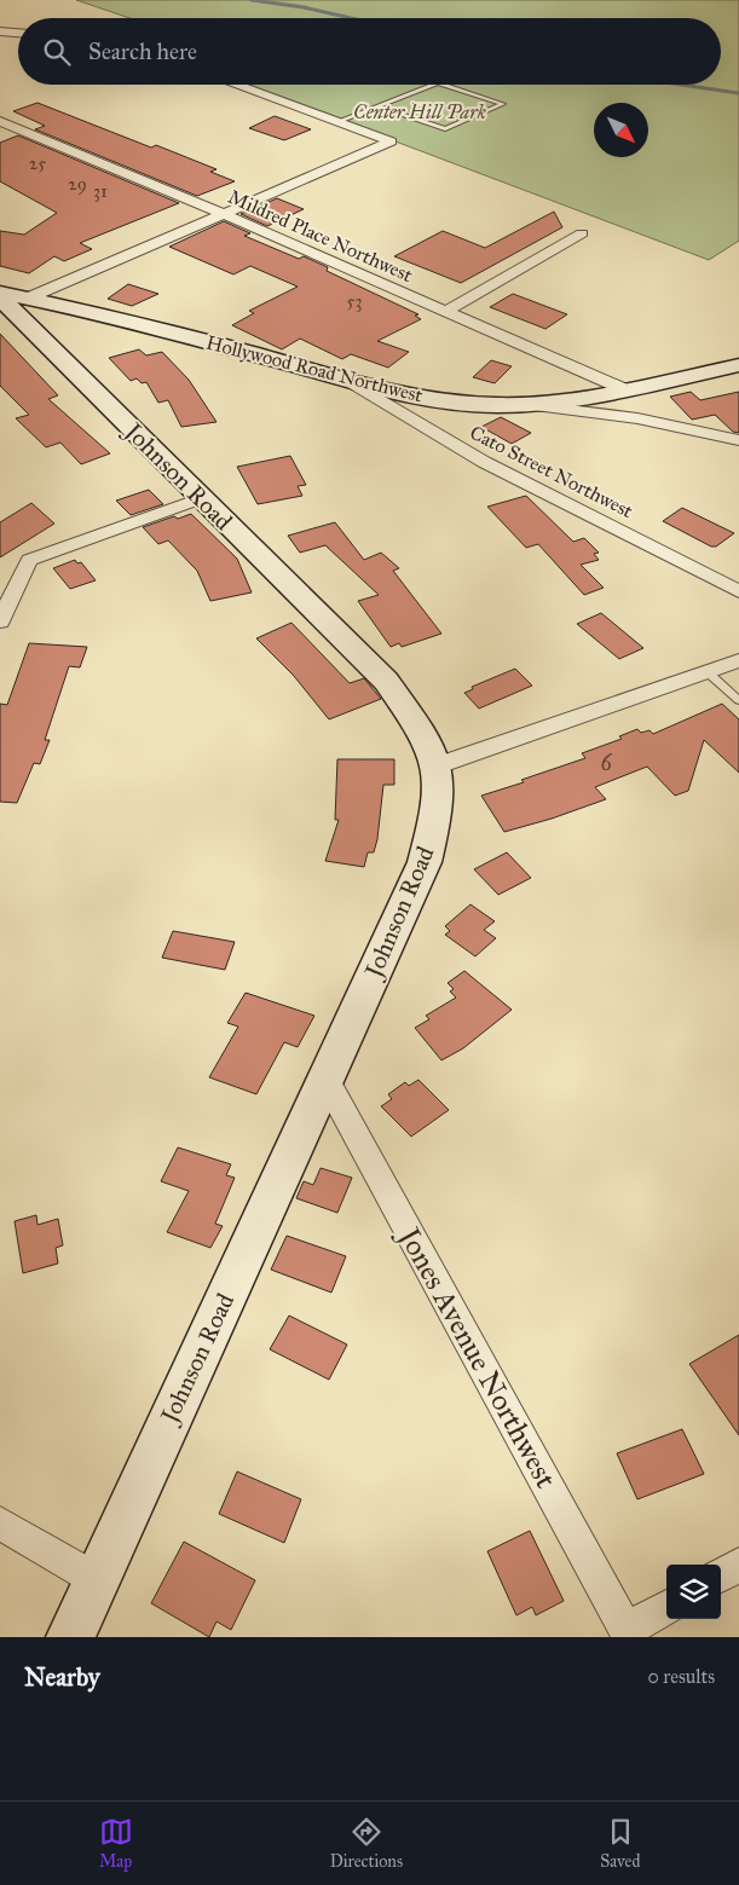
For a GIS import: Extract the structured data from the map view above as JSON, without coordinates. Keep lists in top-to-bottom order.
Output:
{
  "streets": {
    "street": [
      "Mildred Place Northwest",
      "Hollywood Road Northwest",
      "Cato Street Northwest",
      "Johnson Road",
      "Jones Avenue Northwest"
    ]
  },
  "crossings": [
    ["Mildred Place Northwest", "Hollywood Road Northwest"],
    ["Hollywood Road Northwest", "Cato Street Northwest"],
    ["Hollywood Road Northwest", "Johnson Road"],
    ["Johnson Road", "Jones Avenue Northwest"]
  ],
  "parks": ["Center Hill Park"],
  "house_numbers": [
    "25",
    "29",
    "31",
    "53",
    "6"
  ],
  "north": "bottom right",
  "page": {
    "search": "Search here",
    "heading": ["Nearby", "0 results"],
    "nav": ["Map", "Directions", "Saved"]
  }
}
